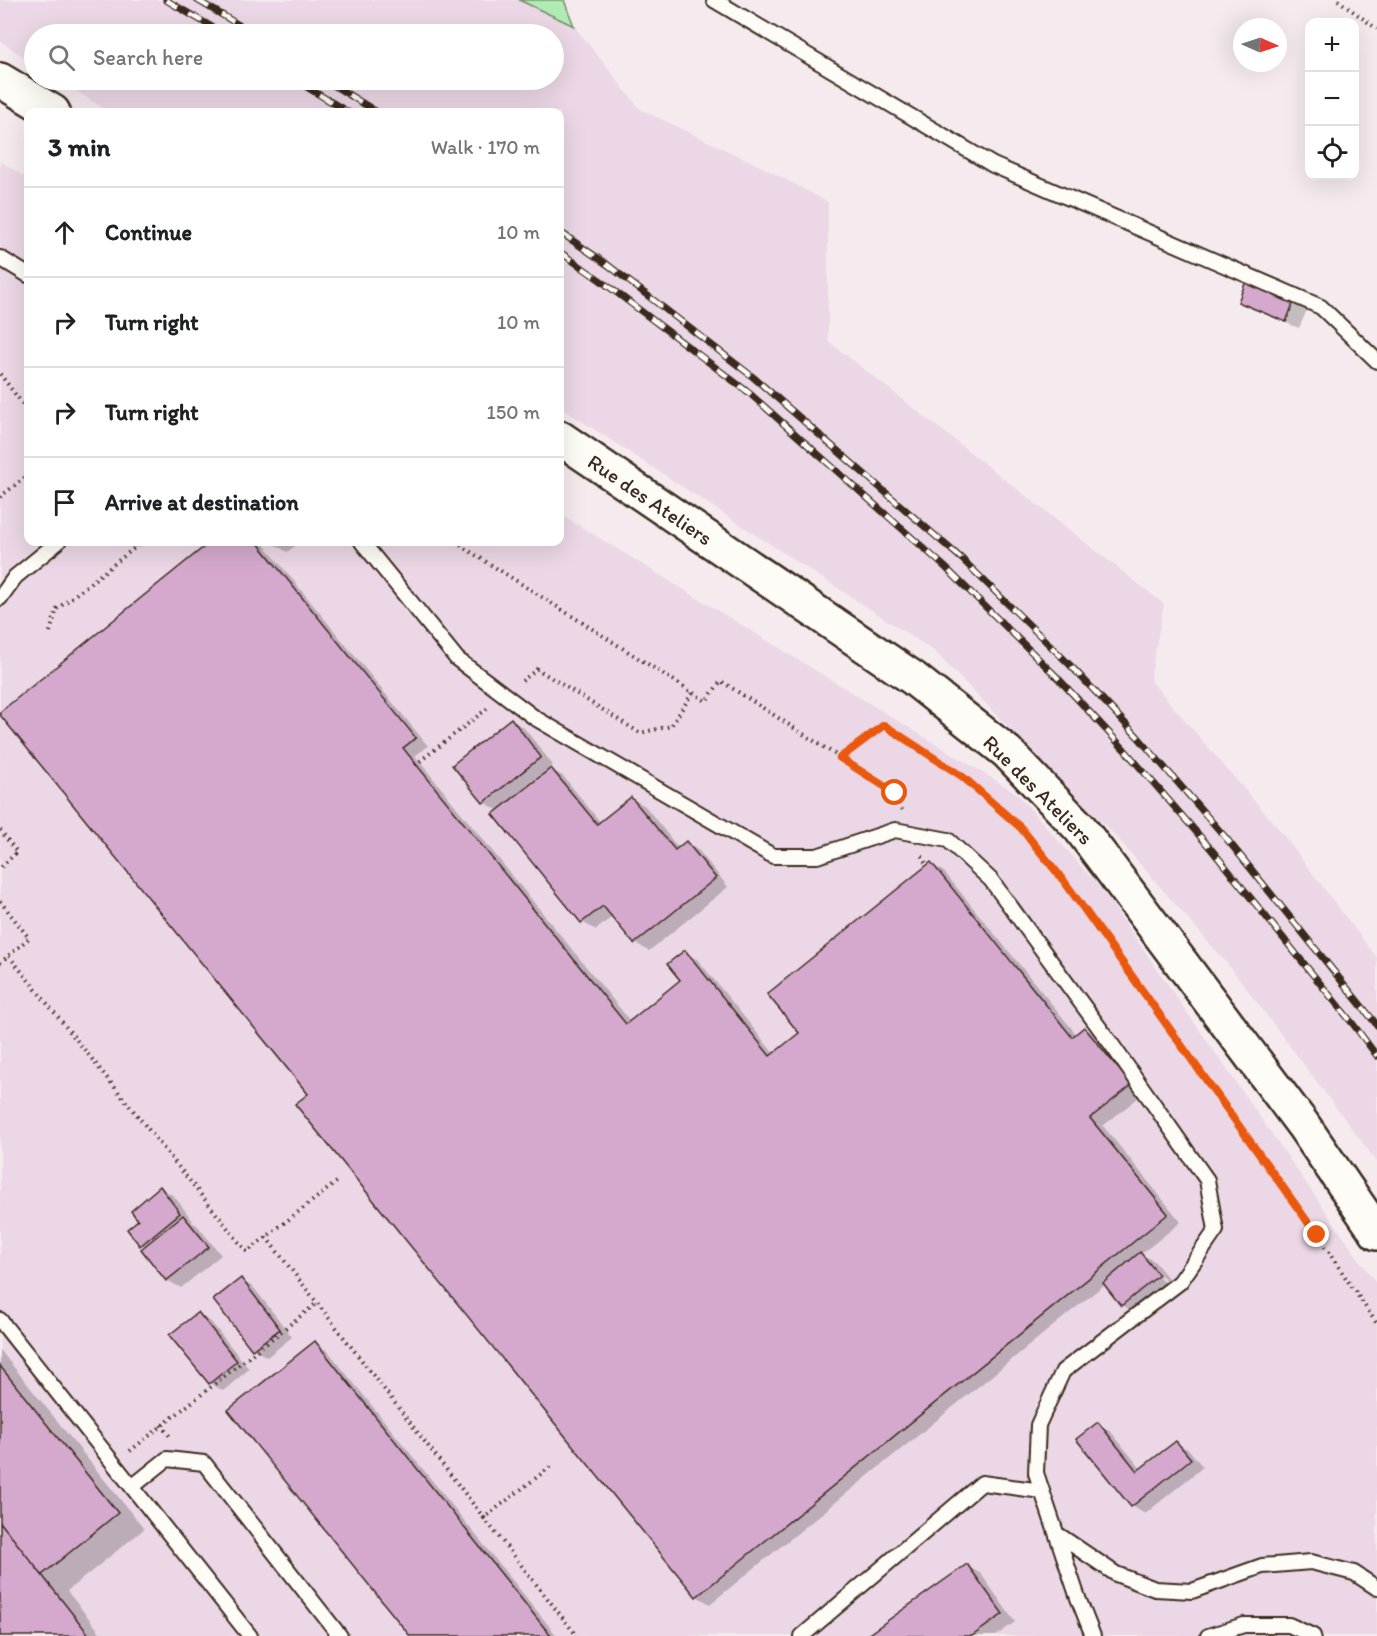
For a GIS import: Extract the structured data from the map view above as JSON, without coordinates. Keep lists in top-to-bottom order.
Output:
{
  "streets": {
    "street": ["Rue des Ateliers"]
  },
  "north": "right",
  "page": {
    "map_buttons": ["+", "−"],
    "search": "Search here",
    "heading": ["3 min", "Walk · 170 m"],
    "list": [
      ["Continue", "10 m"],
      ["Turn right", "10 m"],
      ["Turn right", "150 m"],
      "Arrive at destination"
    ]
  }
}
